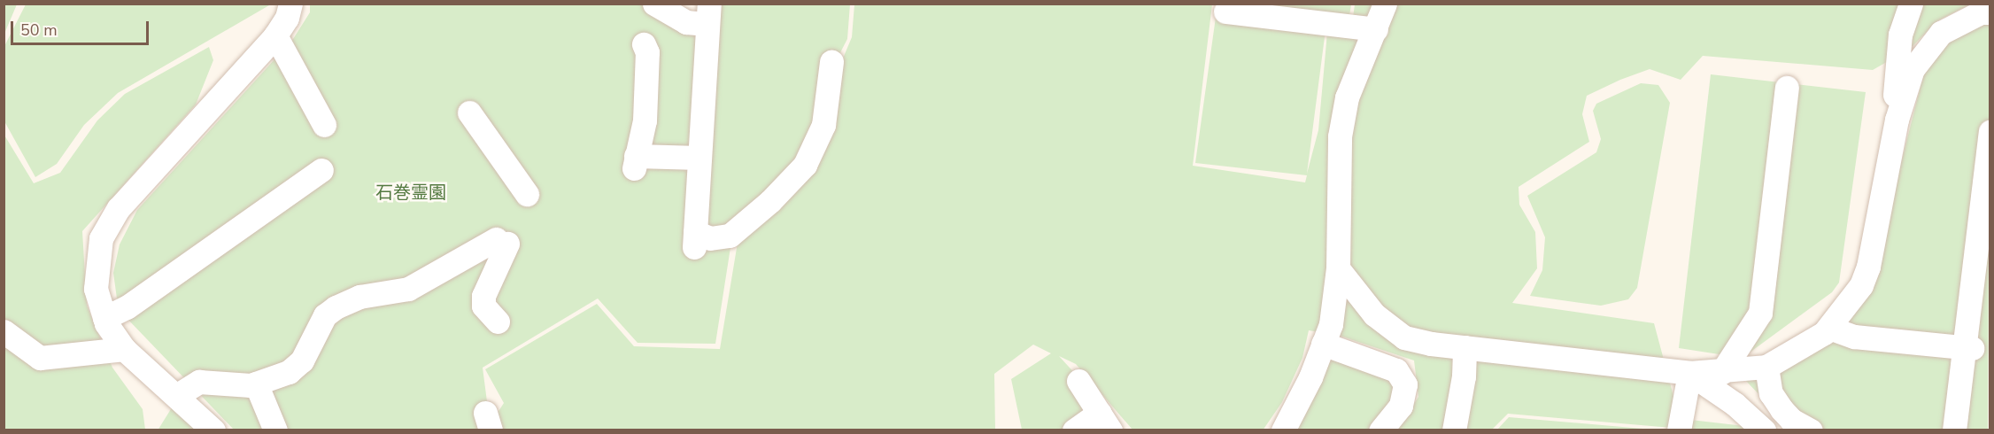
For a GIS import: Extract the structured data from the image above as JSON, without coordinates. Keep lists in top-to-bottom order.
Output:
{
  "parks": ["石巻霊園"],
  "scale_bar": "50 m"
}
